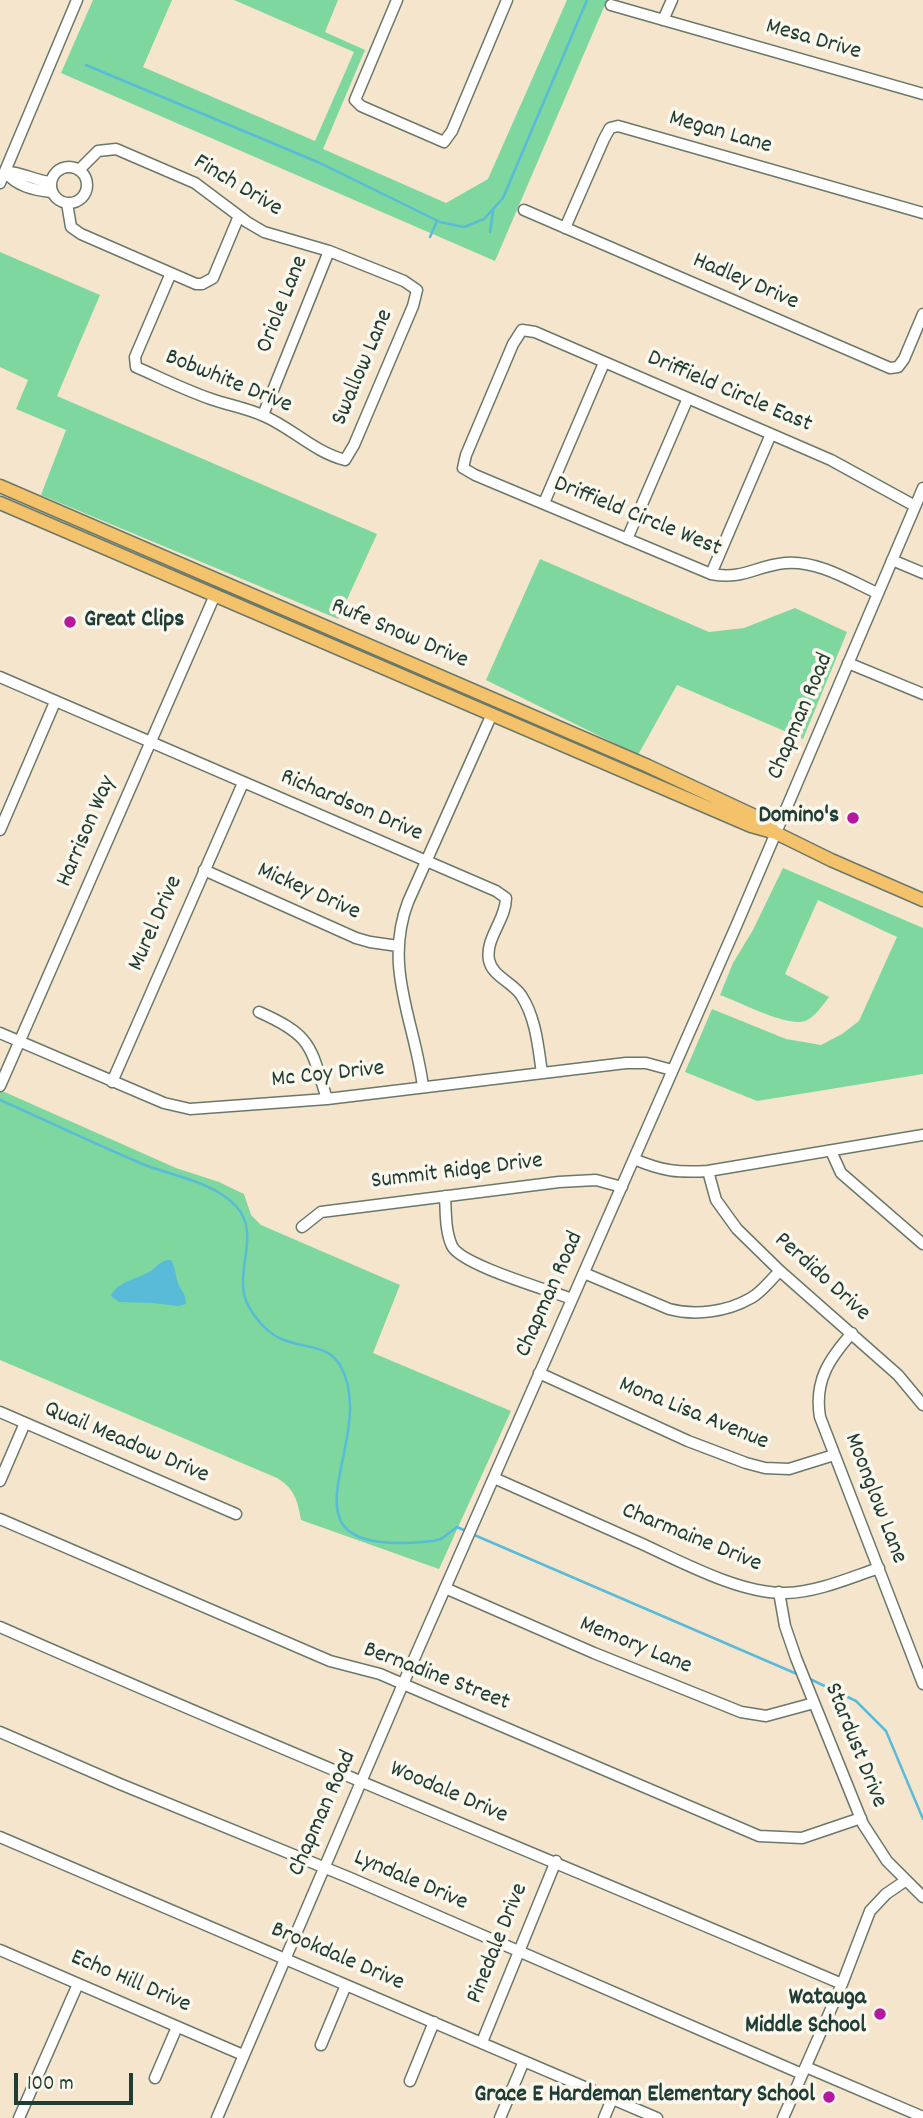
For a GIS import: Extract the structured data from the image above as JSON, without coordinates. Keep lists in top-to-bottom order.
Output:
{
  "streets": {
    "main road": ["Rufe Snow Drive"],
    "street": [
      "Mesa Drive",
      "Megan Lane",
      "Finch Drive",
      "Hadley Drive",
      "Oriole Lane",
      "Swallow Lane",
      "Bobwhite Drive",
      "Driffield Circle East",
      "Driffield Circle West",
      "Chapman Road",
      "Richardson Drive",
      "Harrison Way",
      "Mickey Drive",
      "Murel Drive",
      "Mc Coy Drive",
      "Summit Ridge Drive",
      "Perdido Drive",
      "Mona Lisa Avenue",
      "Quail Meadow Drive",
      "Moonglow Lane",
      "Charmaine Drive",
      "Memory Lane",
      "Bernadine Street",
      "Stardust Drive",
      "Woodale Drive",
      "Lyndale Drive",
      "Pinedale Drive",
      "Brookdale Drive",
      "Echo Hill Drive"
    ]
  },
  "crossings": [
    ["Megan Lane", "Hadley Drive"],
    ["Finch Drive", "Oriole Lane"],
    ["Finch Drive", "Swallow Lane"],
    ["Oriole Lane", "Bobwhite Drive"],
    ["Swallow Lane", "Bobwhite Drive"],
    ["Driffield Circle East", "Driffield Circle West"],
    ["Driffield Circle East", "Chapman Road"],
    ["Driffield Circle West", "Chapman Road"],
    ["Rufe Snow Drive", "Chapman Road"],
    ["Rufe Snow Drive", "Harrison Way"],
    ["Chapman Road", "Mc Coy Drive"],
    ["Chapman Road", "Summit Ridge Drive"],
    ["Chapman Road", "Mona Lisa Avenue"],
    ["Chapman Road", "Charmaine Drive"],
    ["Chapman Road", "Memory Lane"],
    ["Chapman Road", "Bernadine Street"],
    ["Chapman Road", "Woodale Drive"],
    ["Chapman Road", "Lyndale Drive"],
    ["Chapman Road", "Brookdale Drive"],
    ["Chapman Road", "Echo Hill Drive"],
    ["Richardson Drive", "Harrison Way"],
    ["Richardson Drive", "Murel Drive"],
    ["Richardson Drive", "Mc Coy Drive"],
    ["Harrison Way", "Mc Coy Drive"],
    ["Mickey Drive", "Murel Drive"],
    ["Murel Drive", "Mc Coy Drive"],
    ["Perdido Drive", "Moonglow Lane"],
    ["Mona Lisa Avenue", "Moonglow Lane"],
    ["Moonglow Lane", "Charmaine Drive"],
    ["Charmaine Drive", "Stardust Drive"],
    ["Memory Lane", "Stardust Drive"],
    ["Bernadine Street", "Stardust Drive"],
    ["Woodale Drive", "Pinedale Drive"],
    ["Lyndale Drive", "Pinedale Drive"],
    ["Pinedale Drive", "Brookdale Drive"]
  ],
  "places": [
    "Great Clips",
    "Domino's",
    "Watauga Middle School",
    "Grace E Hardeman Elementary School"
  ],
  "scale_bar": "100 m"
}
